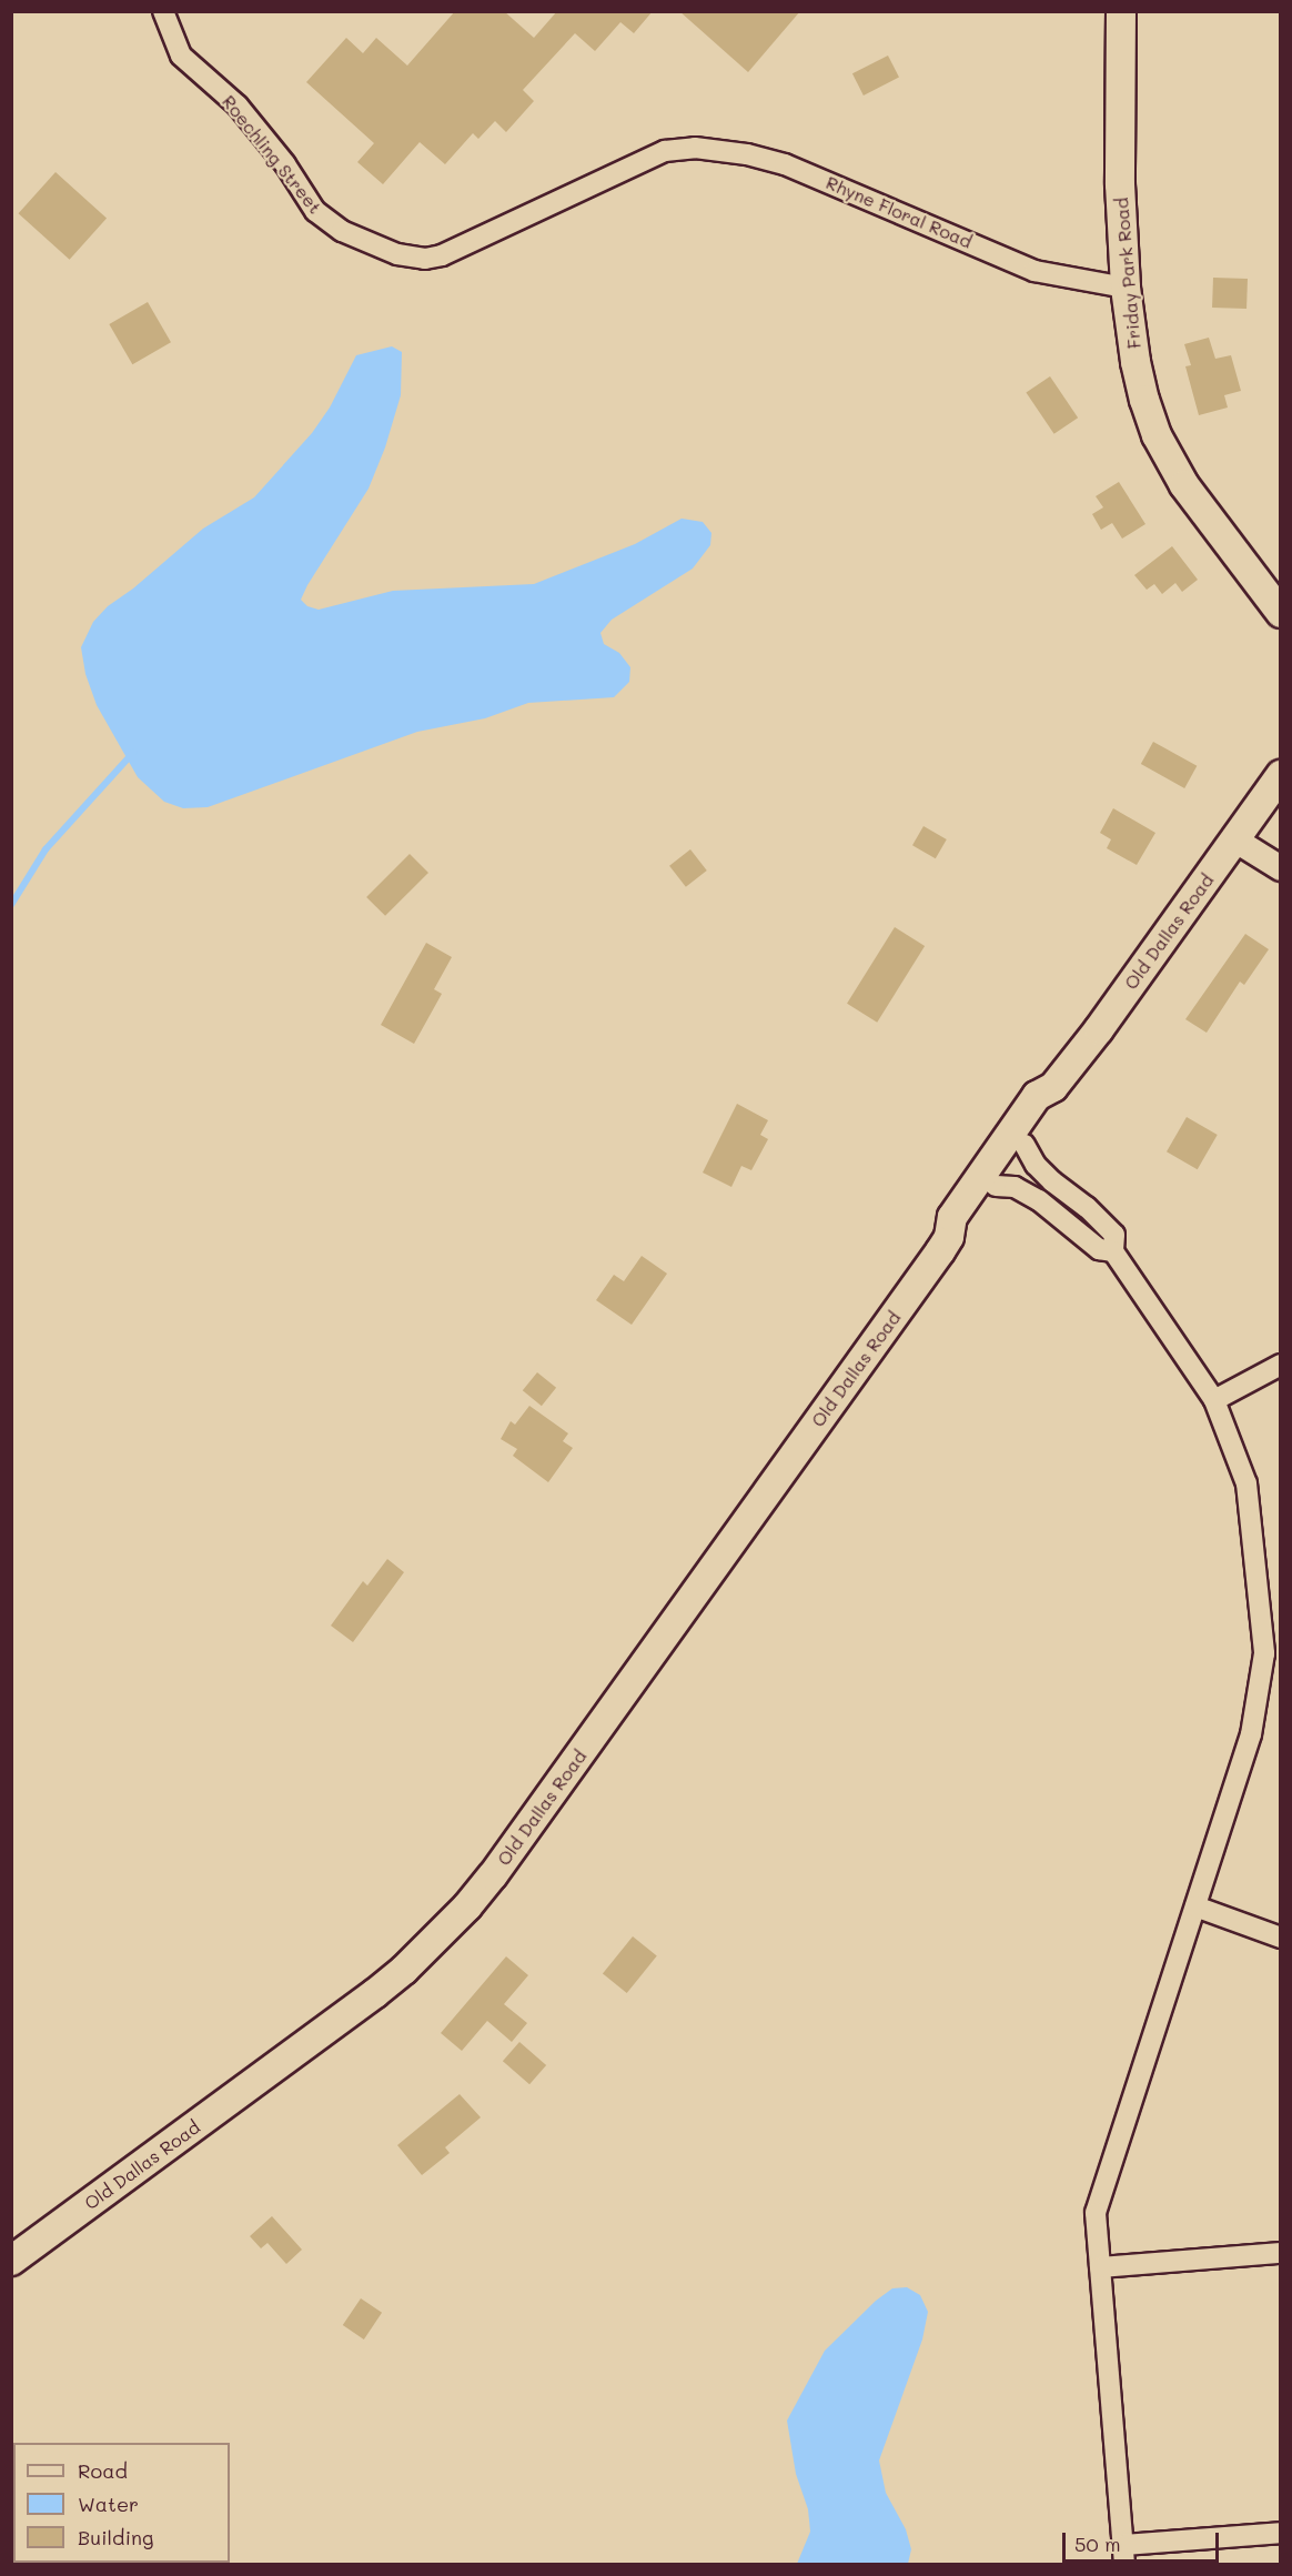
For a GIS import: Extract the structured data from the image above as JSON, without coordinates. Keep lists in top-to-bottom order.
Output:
{
  "streets": {
    "main road": ["Friday Park Road", "Old Dallas Road"],
    "street": ["Roechling Street", "Rhyne Floral Road"]
  },
  "crossings": [
    ["Roechling Street", "Rhyne Floral Road"],
    ["Rhyne Floral Road", "Friday Park Road"]
  ],
  "legend": ["Road", "Water", "Building"],
  "scale_bar": "50 m"
}
